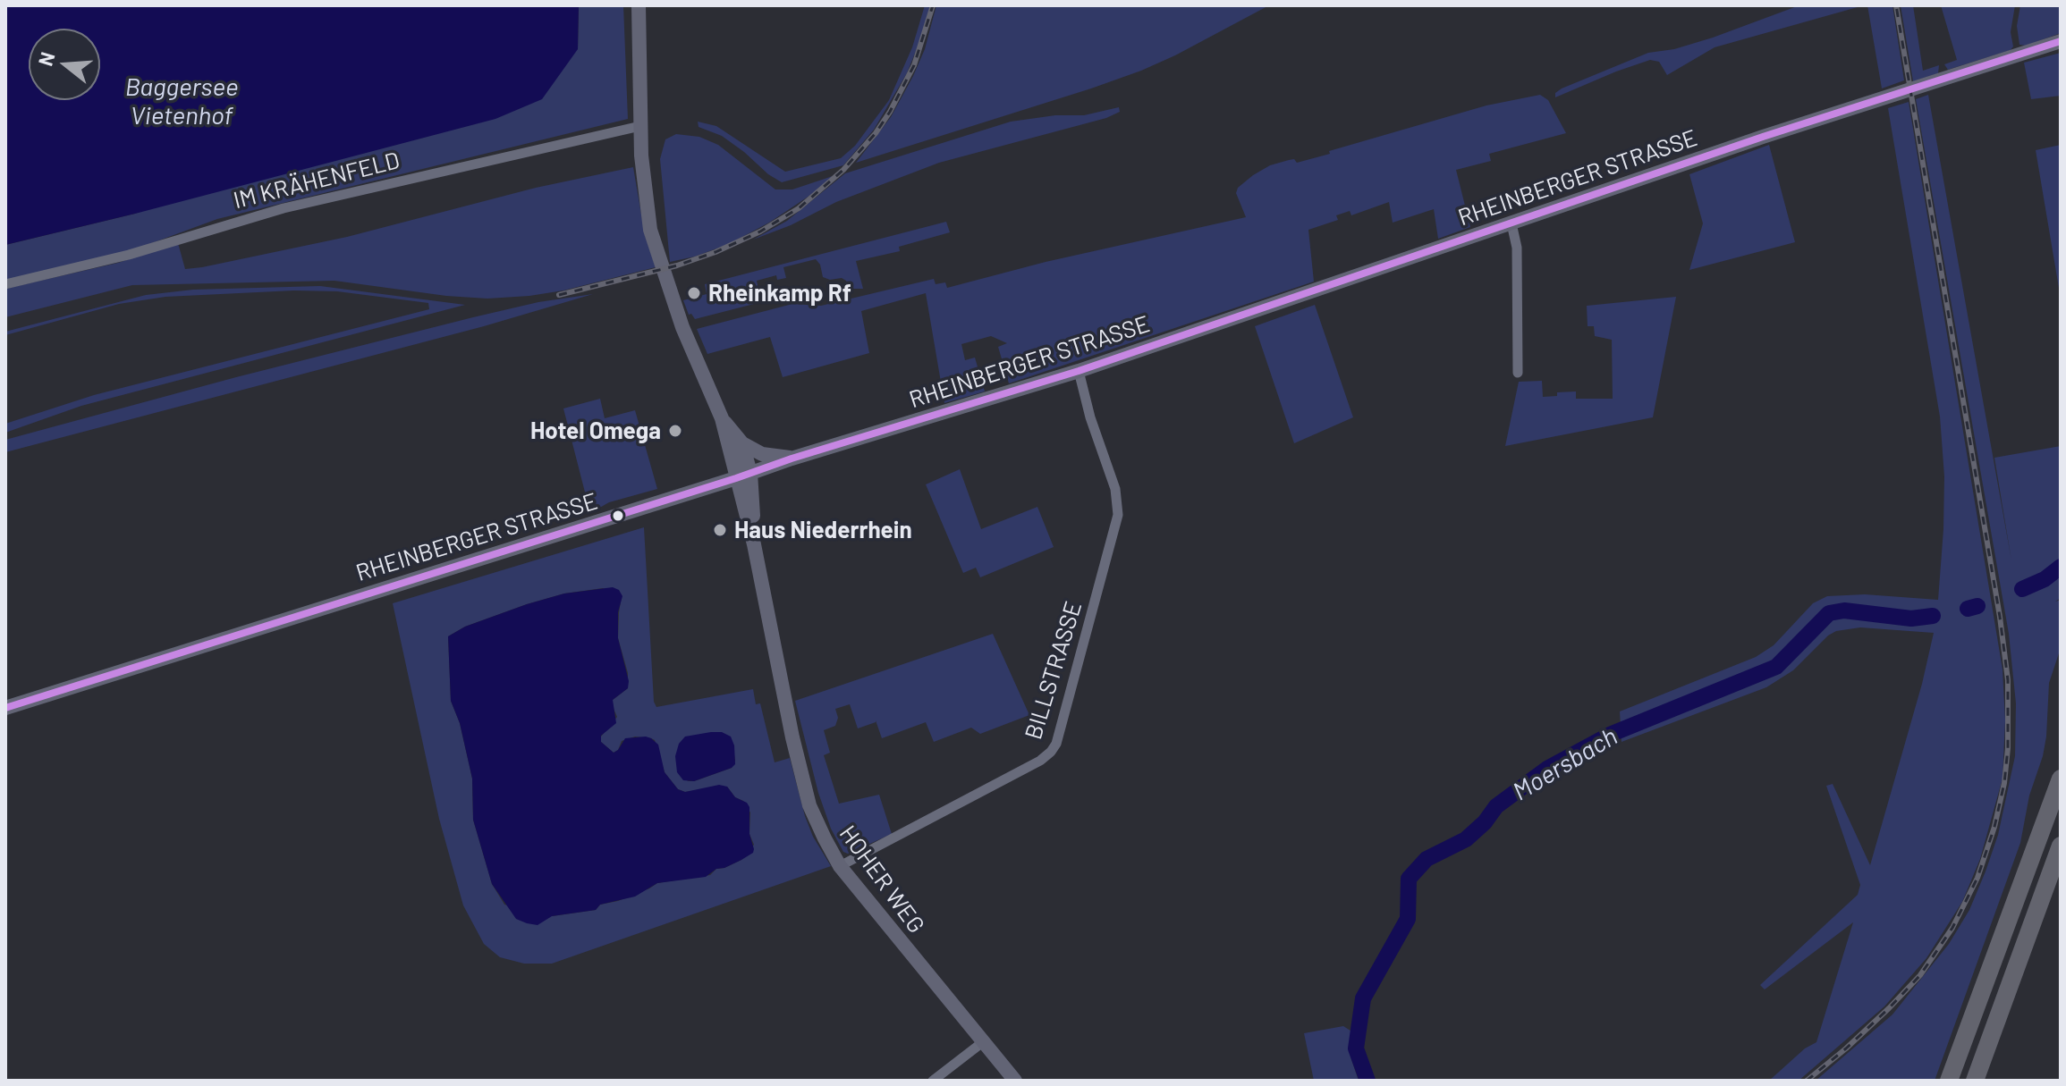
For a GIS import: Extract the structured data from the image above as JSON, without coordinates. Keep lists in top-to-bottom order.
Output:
{
  "streets": {
    "main road": ["RHEINBERGER STRASSE", "HOHER WEG"],
    "street": ["IM KRÄHENFELD", "BILLSTRASSE"]
  },
  "crossings": [
    ["RHEINBERGER STRASSE", "BILLSTRASSE"],
    ["RHEINBERGER STRASSE", "HOHER WEG"],
    ["BILLSTRASSE", "HOHER WEG"]
  ],
  "water": ["Baggersee Vietenhof", "Moersbach"],
  "places": ["Rheinkamp Rf", "Hotel Omega", "Haus Niederrhein"],
  "north": "left"
}
